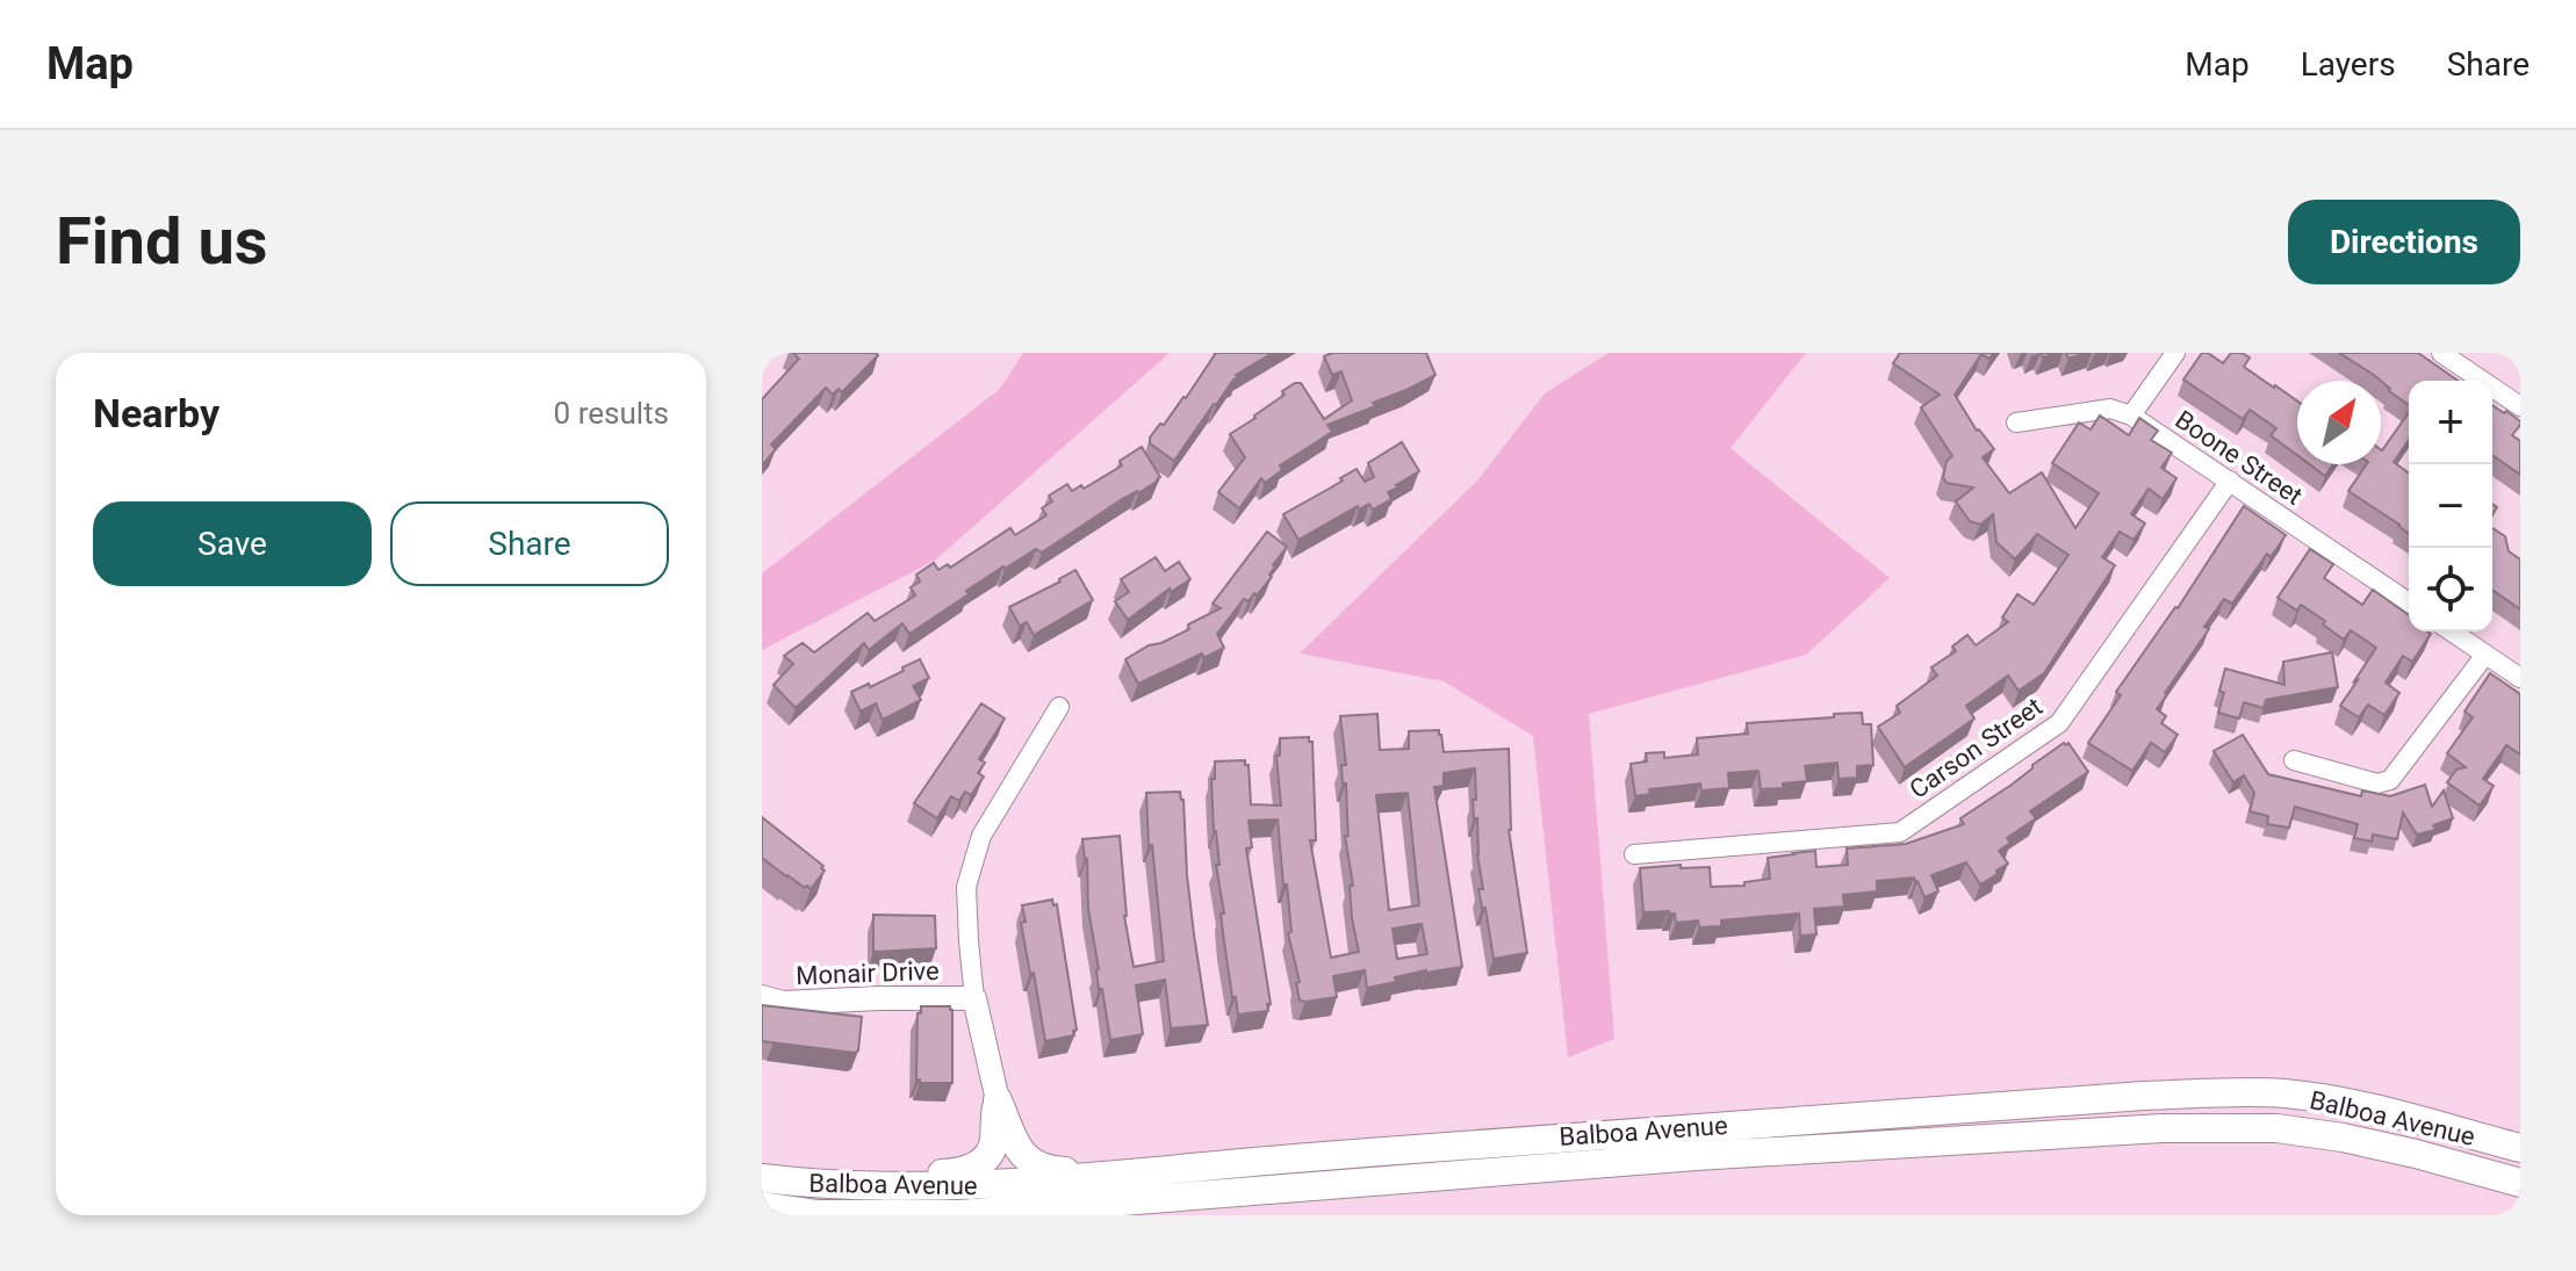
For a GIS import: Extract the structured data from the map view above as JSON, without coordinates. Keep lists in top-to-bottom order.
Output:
{
  "streets": {
    "main road": ["Balboa Avenue"],
    "street": ["Boone Street", "Carson Street", "Monair Drive"]
  },
  "crossings": [
    ["Boone Street", "Carson Street"]
  ],
  "north": "top right",
  "page": {
    "header": "Map",
    "nav": ["Map", "Layers", "Share"],
    "buttons": [
      "Directions",
      ["Save", "Share"]
    ],
    "title": "Find us",
    "heading": ["Nearby", "0 results"],
    "map_buttons": ["+", "−"]
  }
}
